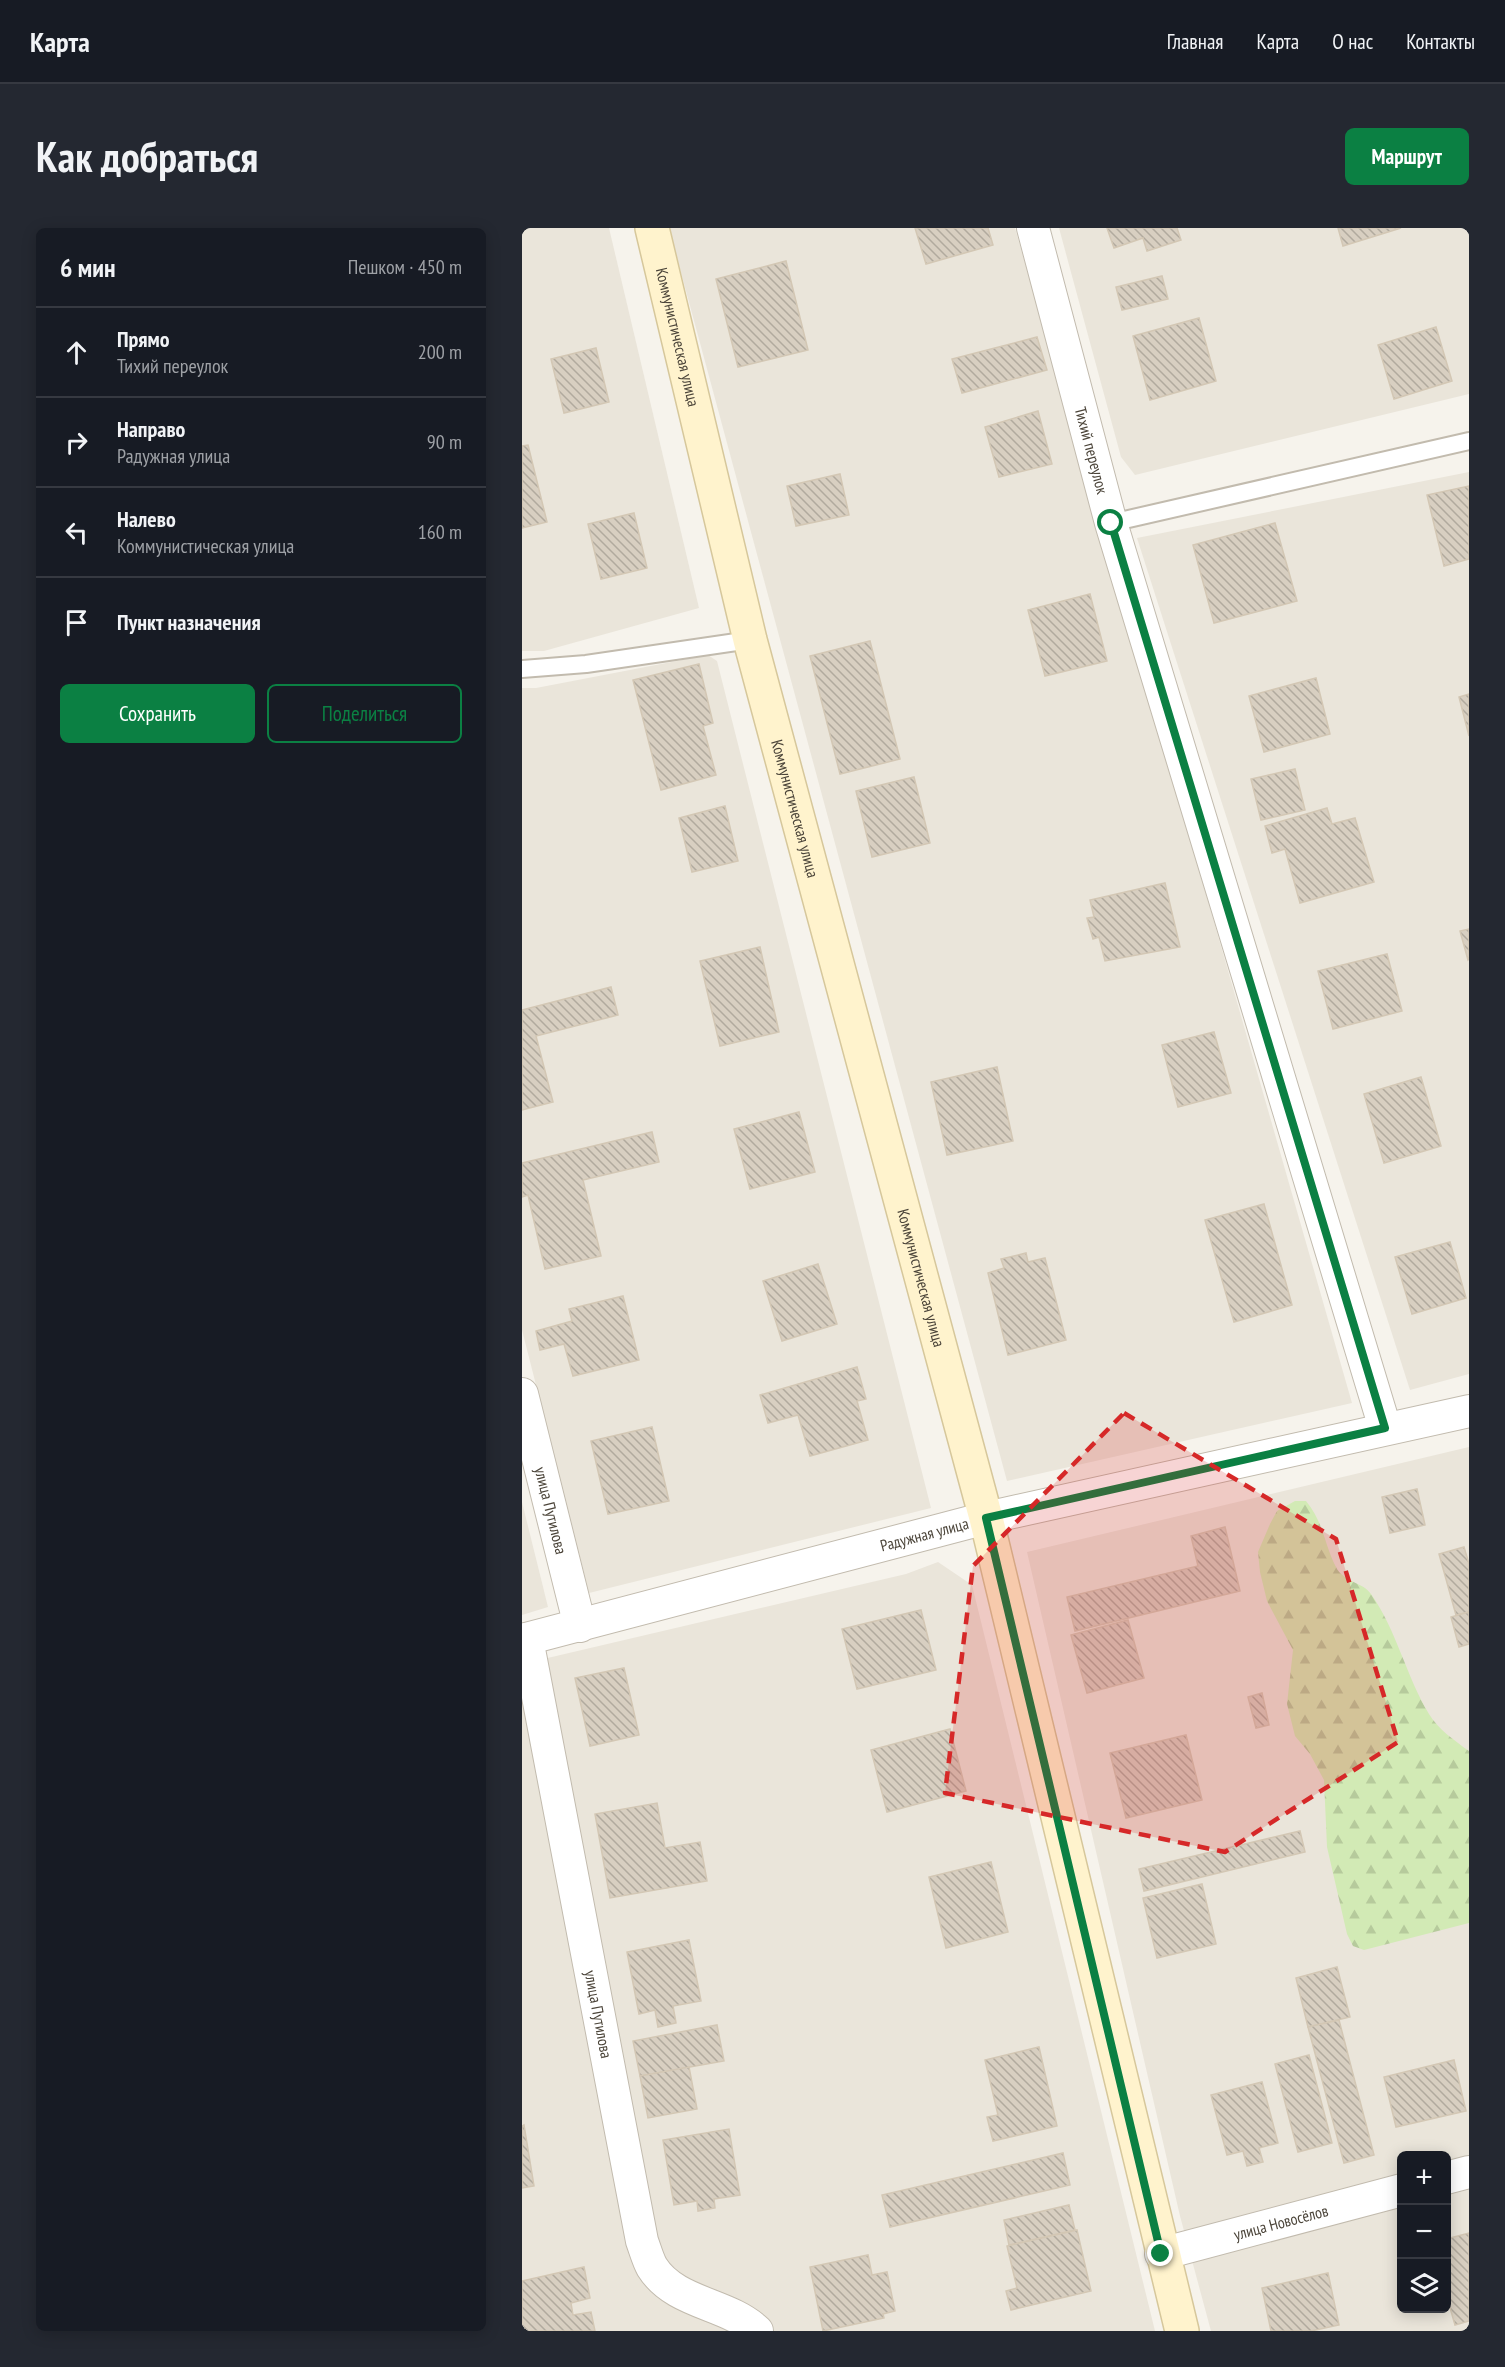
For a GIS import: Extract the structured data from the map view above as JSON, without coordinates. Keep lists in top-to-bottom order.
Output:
{
  "streets": {
    "street": [
      "Коммунистическая улица",
      "Тихий переулок",
      "улица Путилова",
      "Радужная улица",
      "улица Новосёлов"
    ]
  },
  "crossings": [
    ["Коммунистическая улица", "Радужная улица"],
    ["Коммунистическая улица", "улица Новосёлов"],
    ["Тихий переулок", "Радужная улица"],
    ["улица Путилова", "Радужная улица"]
  ],
  "page": {
    "header": "Карта",
    "nav": [
      "Главная",
      "Карта",
      "О нас",
      "Контакты"
    ],
    "buttons": [
      "Маршрут",
      ["Сохранить", "Поделиться"]
    ],
    "title": "Как добраться",
    "heading": ["6 мин", "Пешком · 450 m"],
    "list": [
      ["Прямо", "Тихий переулок", "200 m"],
      ["Направо", "Радужная улица", "90 m"],
      ["Налево", "Коммунистическая улица", "160 m"],
      "Пункт назначения"
    ],
    "map_buttons": ["+", "−"]
  }
}
